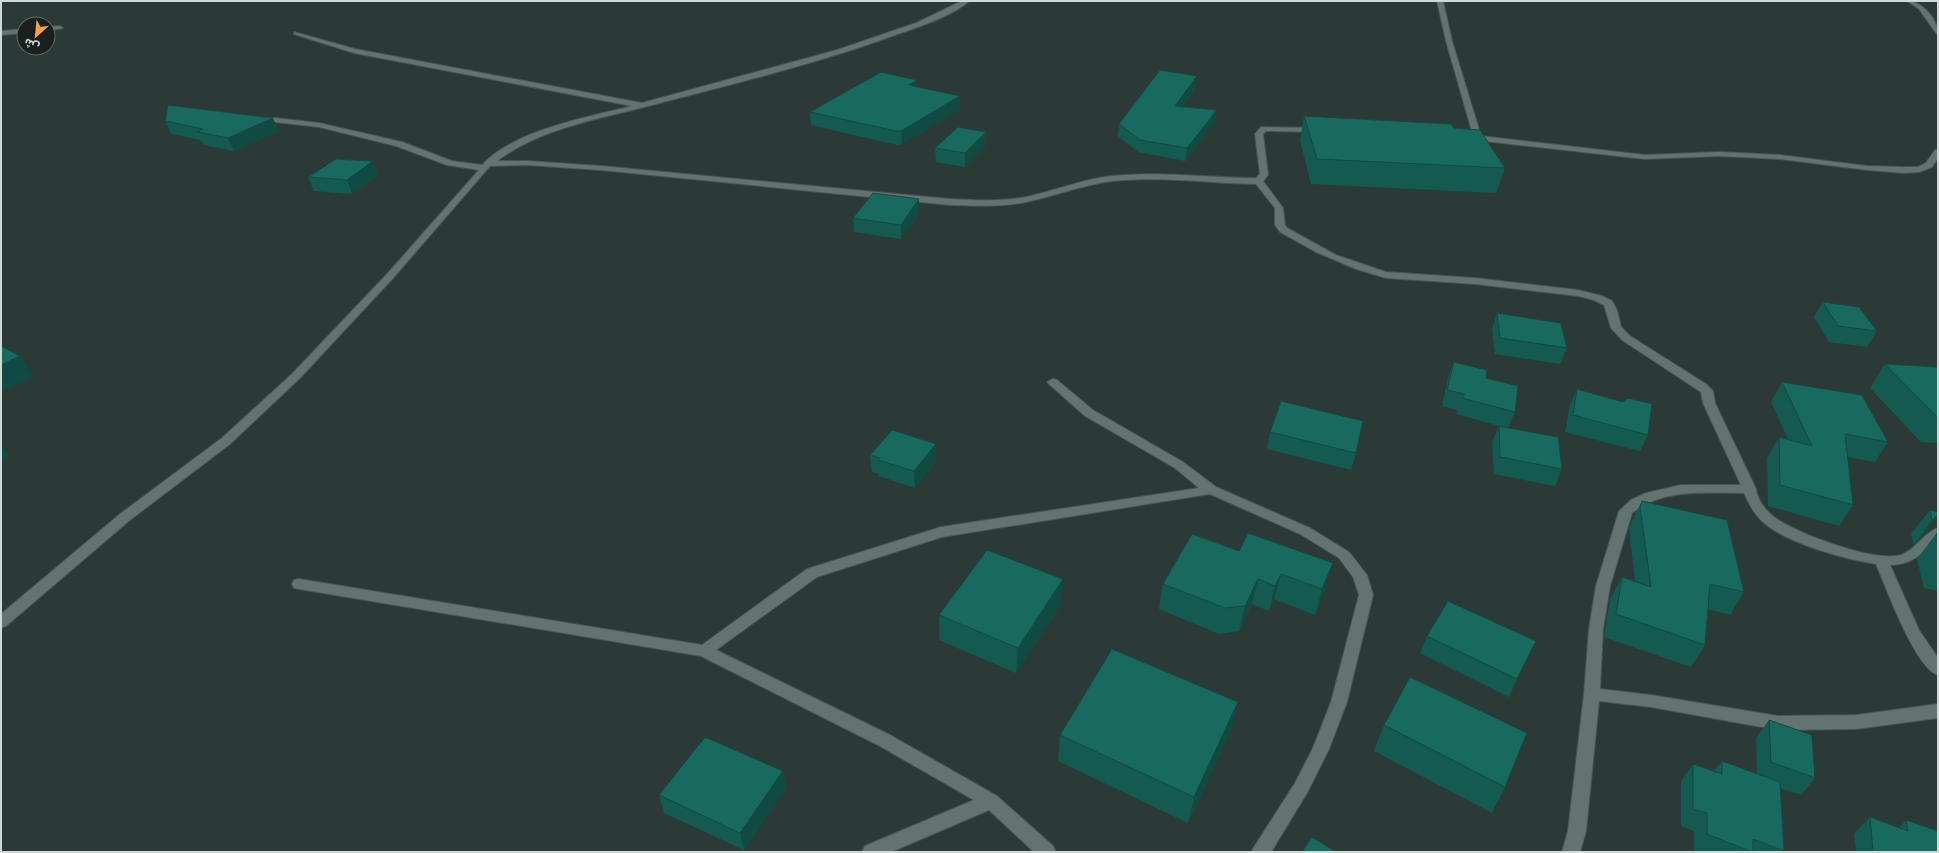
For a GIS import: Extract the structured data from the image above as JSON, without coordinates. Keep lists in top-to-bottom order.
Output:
{
  "north": "bottom left"
}
